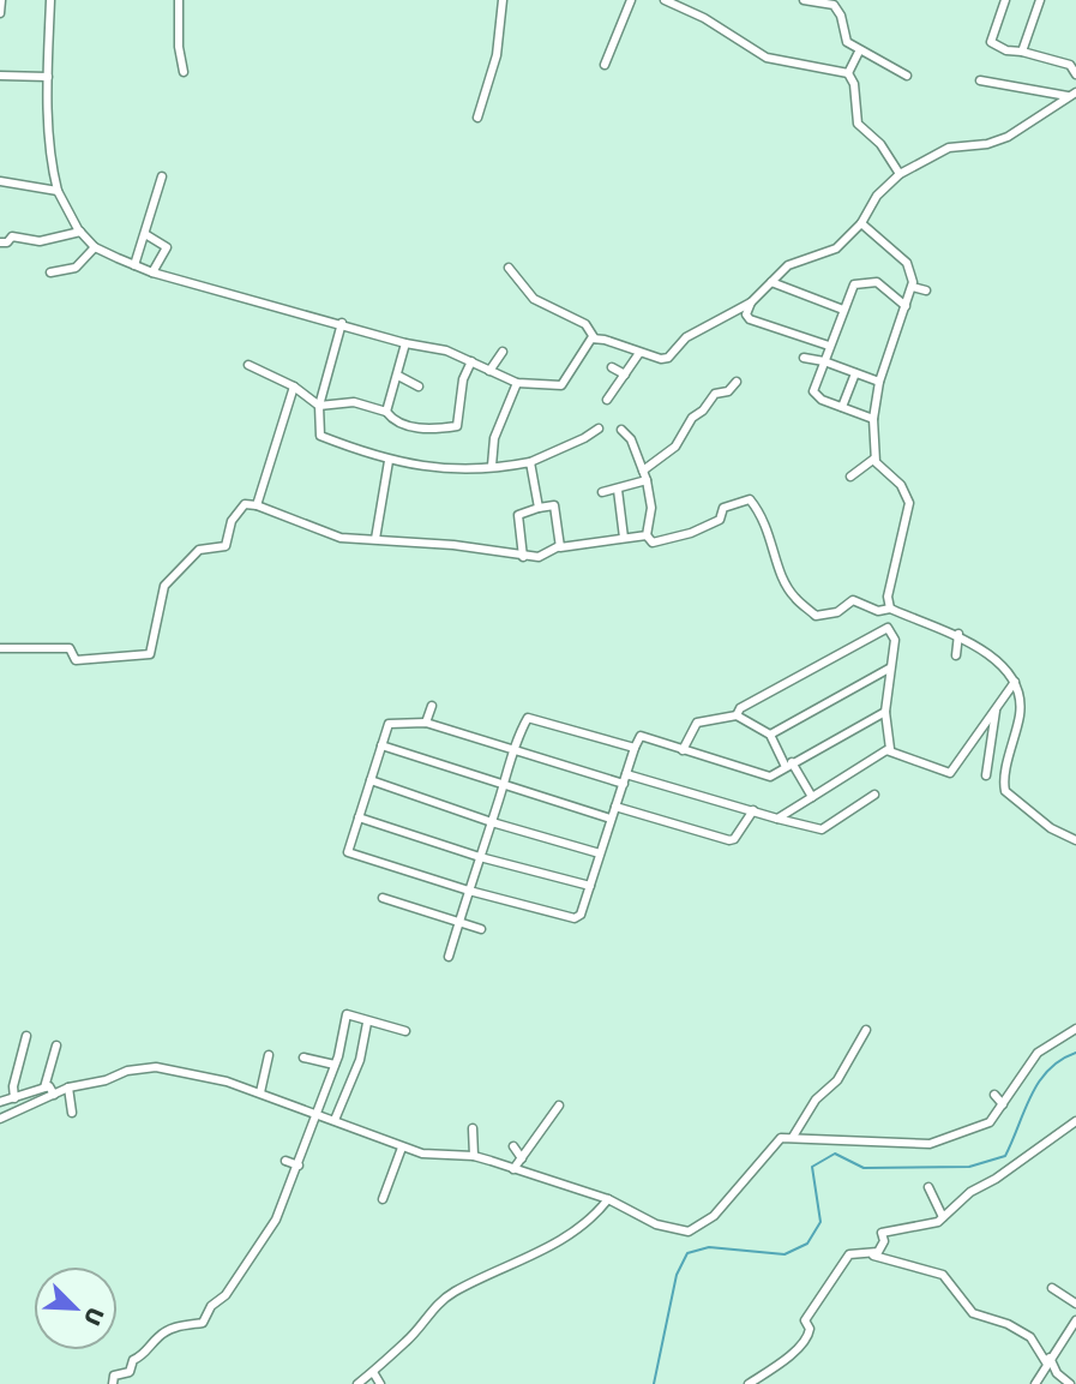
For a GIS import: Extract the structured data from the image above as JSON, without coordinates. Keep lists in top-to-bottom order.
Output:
{
  "north": "bottom right"
}
